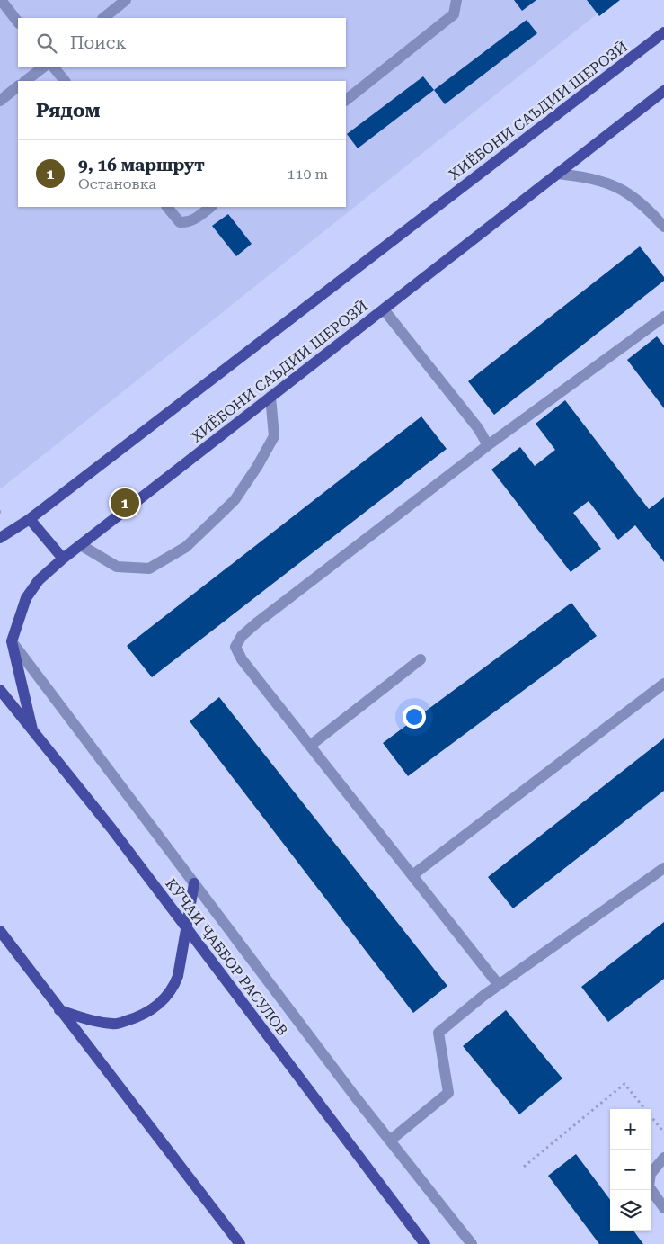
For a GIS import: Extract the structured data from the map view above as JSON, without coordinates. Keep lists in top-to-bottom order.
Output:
{
  "streets": {
    "main road": ["ХИЁБОНИ САЪДИИ ШЕРОЗӢ", "КӮЧАИ ҶАББОР РАСУЛОВ"]
  },
  "page": {
    "search": "Поиск",
    "heading": "Рядом",
    "list": [
      {
        "mark": "1",
        "name": "9, 16 маршрут",
        "note": "Остановка",
        "value": "110 m"
      }
    ],
    "pins": "1",
    "map_buttons": ["+", "−"]
  }
}
